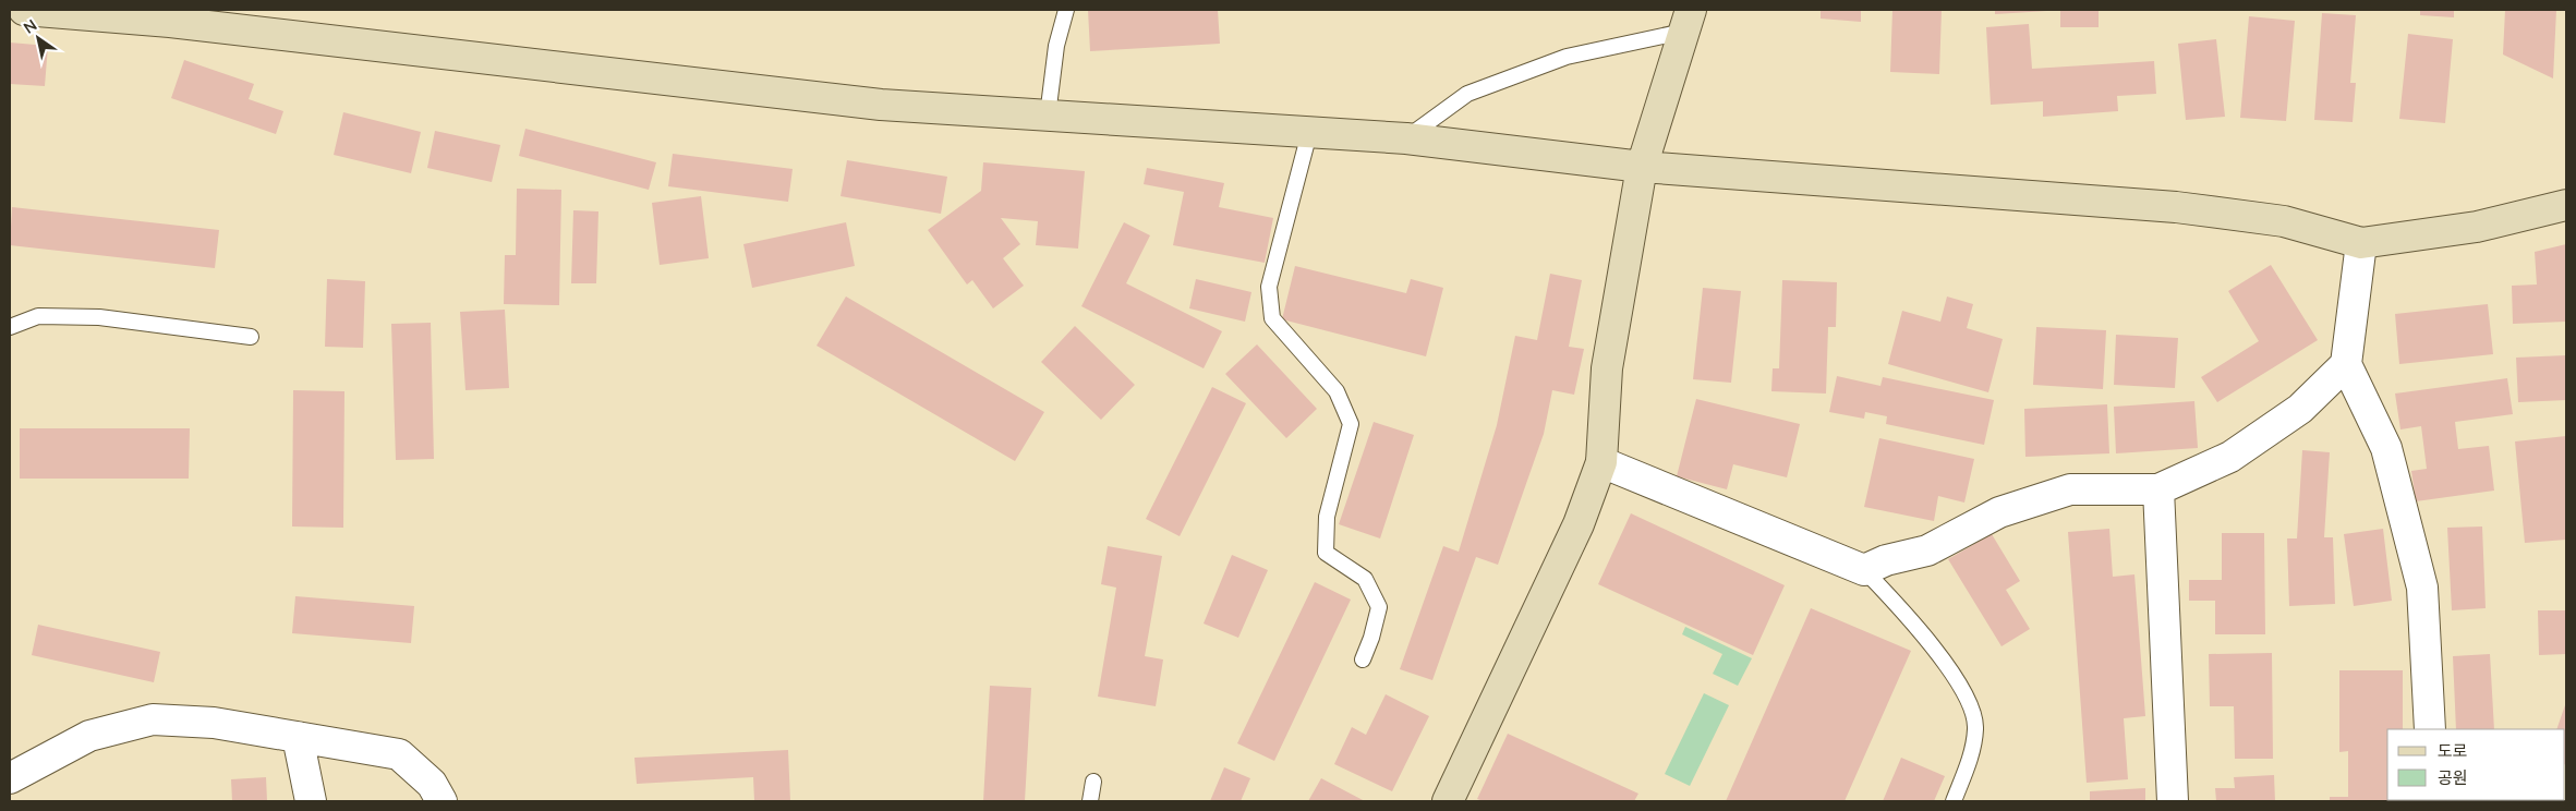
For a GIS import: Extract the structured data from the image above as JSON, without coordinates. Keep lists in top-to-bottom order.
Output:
{
  "legend": ["도로", "공원"],
  "north": "top left"
}
